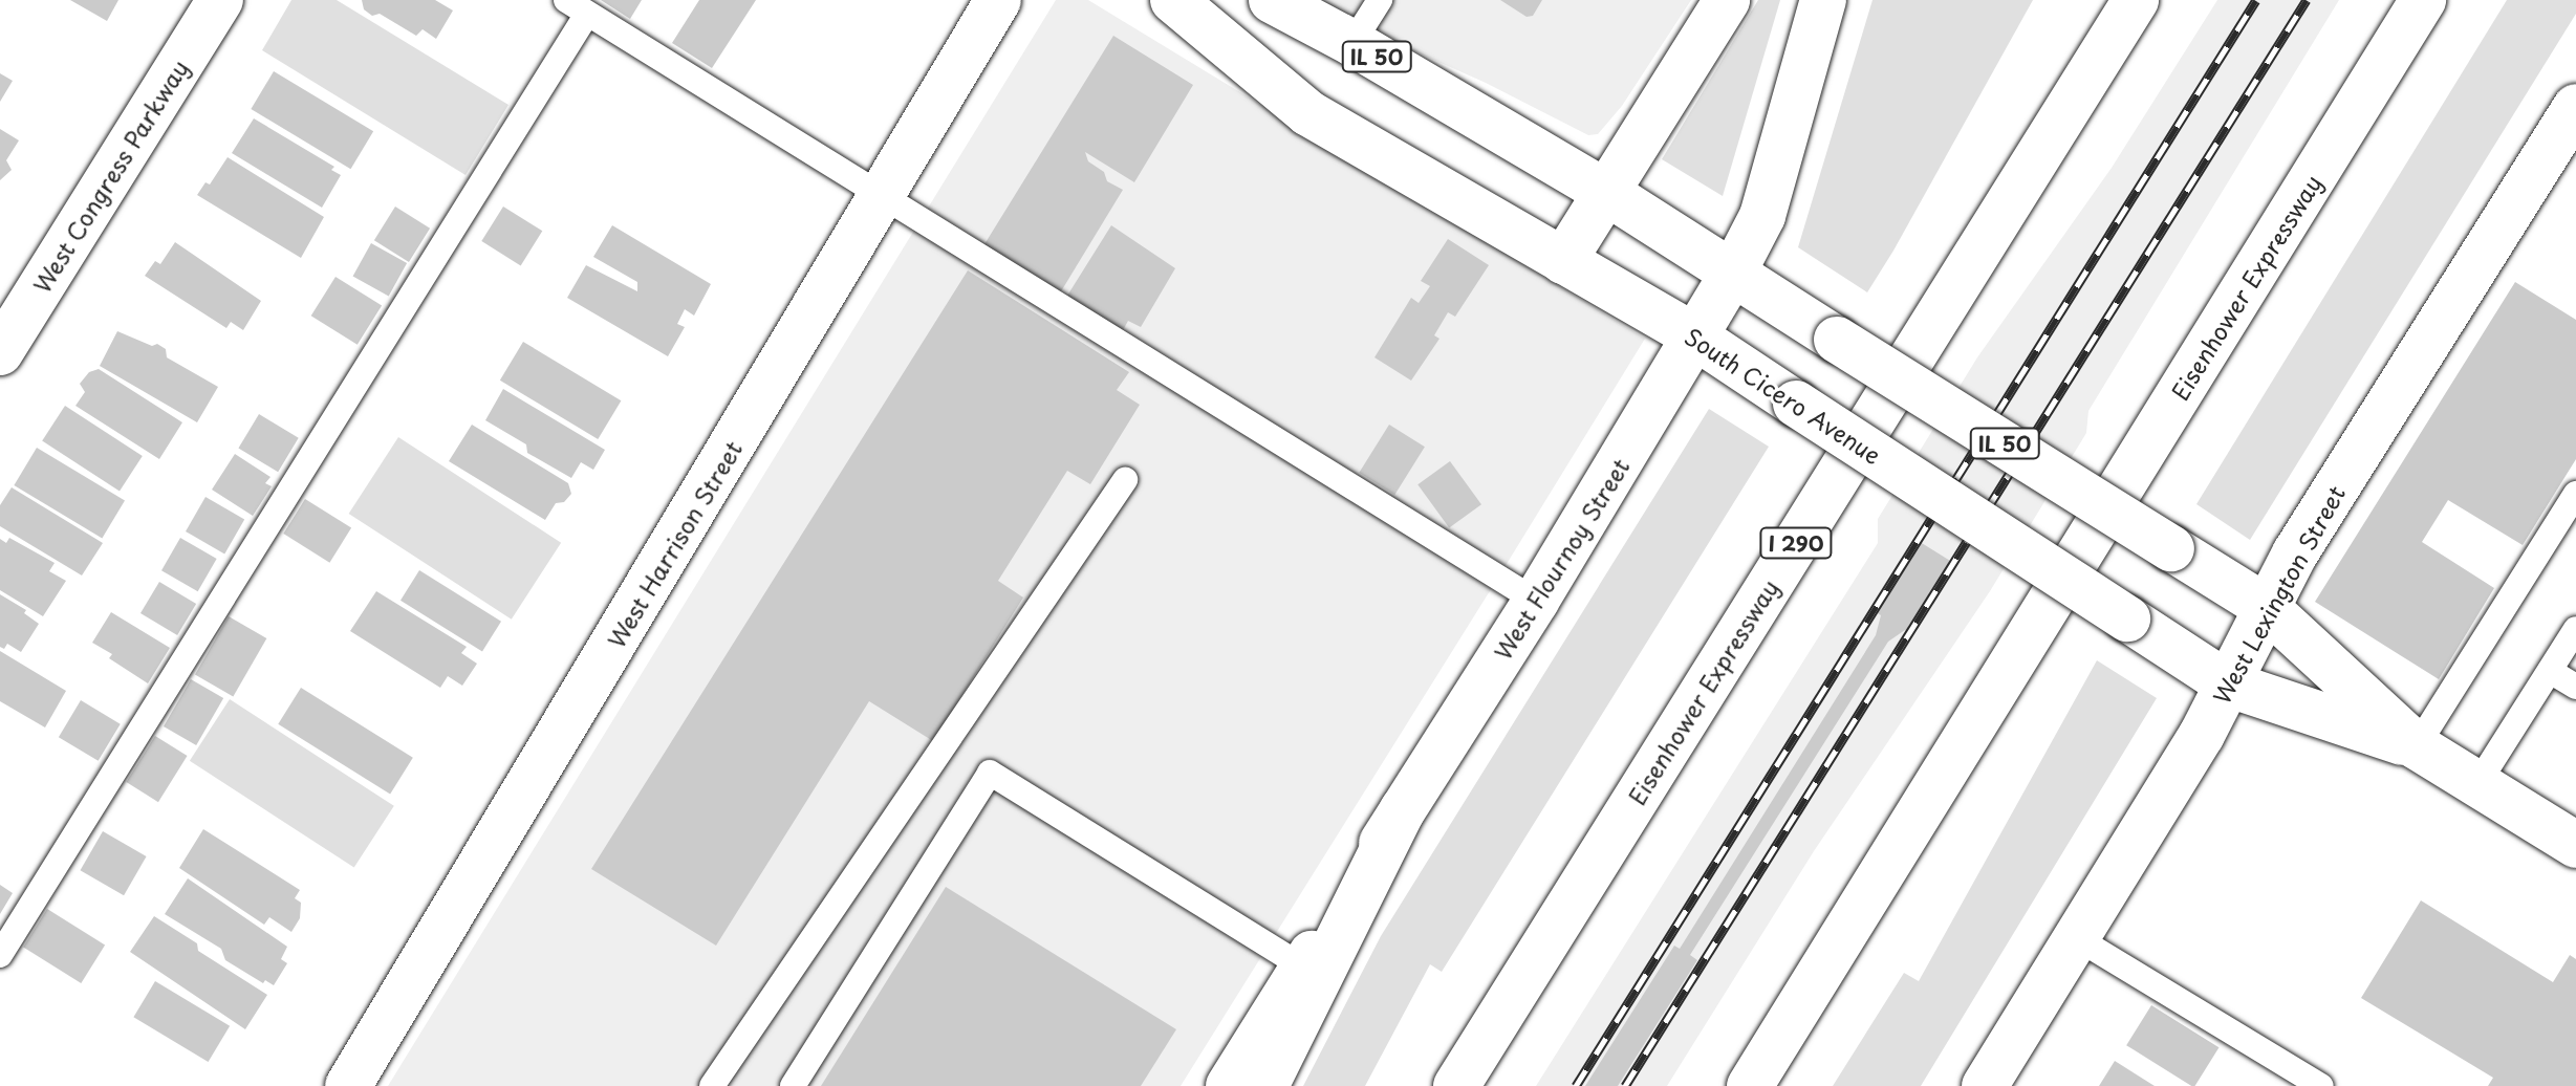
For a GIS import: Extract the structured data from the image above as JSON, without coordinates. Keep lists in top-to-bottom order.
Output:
{
  "streets": {
    "main road": [
      "IL 50",
      "West Congress Parkway",
      "Eisenhower Expressway",
      "South Cicero Avenue",
      "I 290",
      "West Harrison Street",
      "West Flournoy Street",
      "West Lexington Street"
    ]
  },
  "crossings": [
    ["South Cicero Avenue", "West Flournoy Street"],
    ["South Cicero Avenue", "West Lexington Street"]
  ]
}
